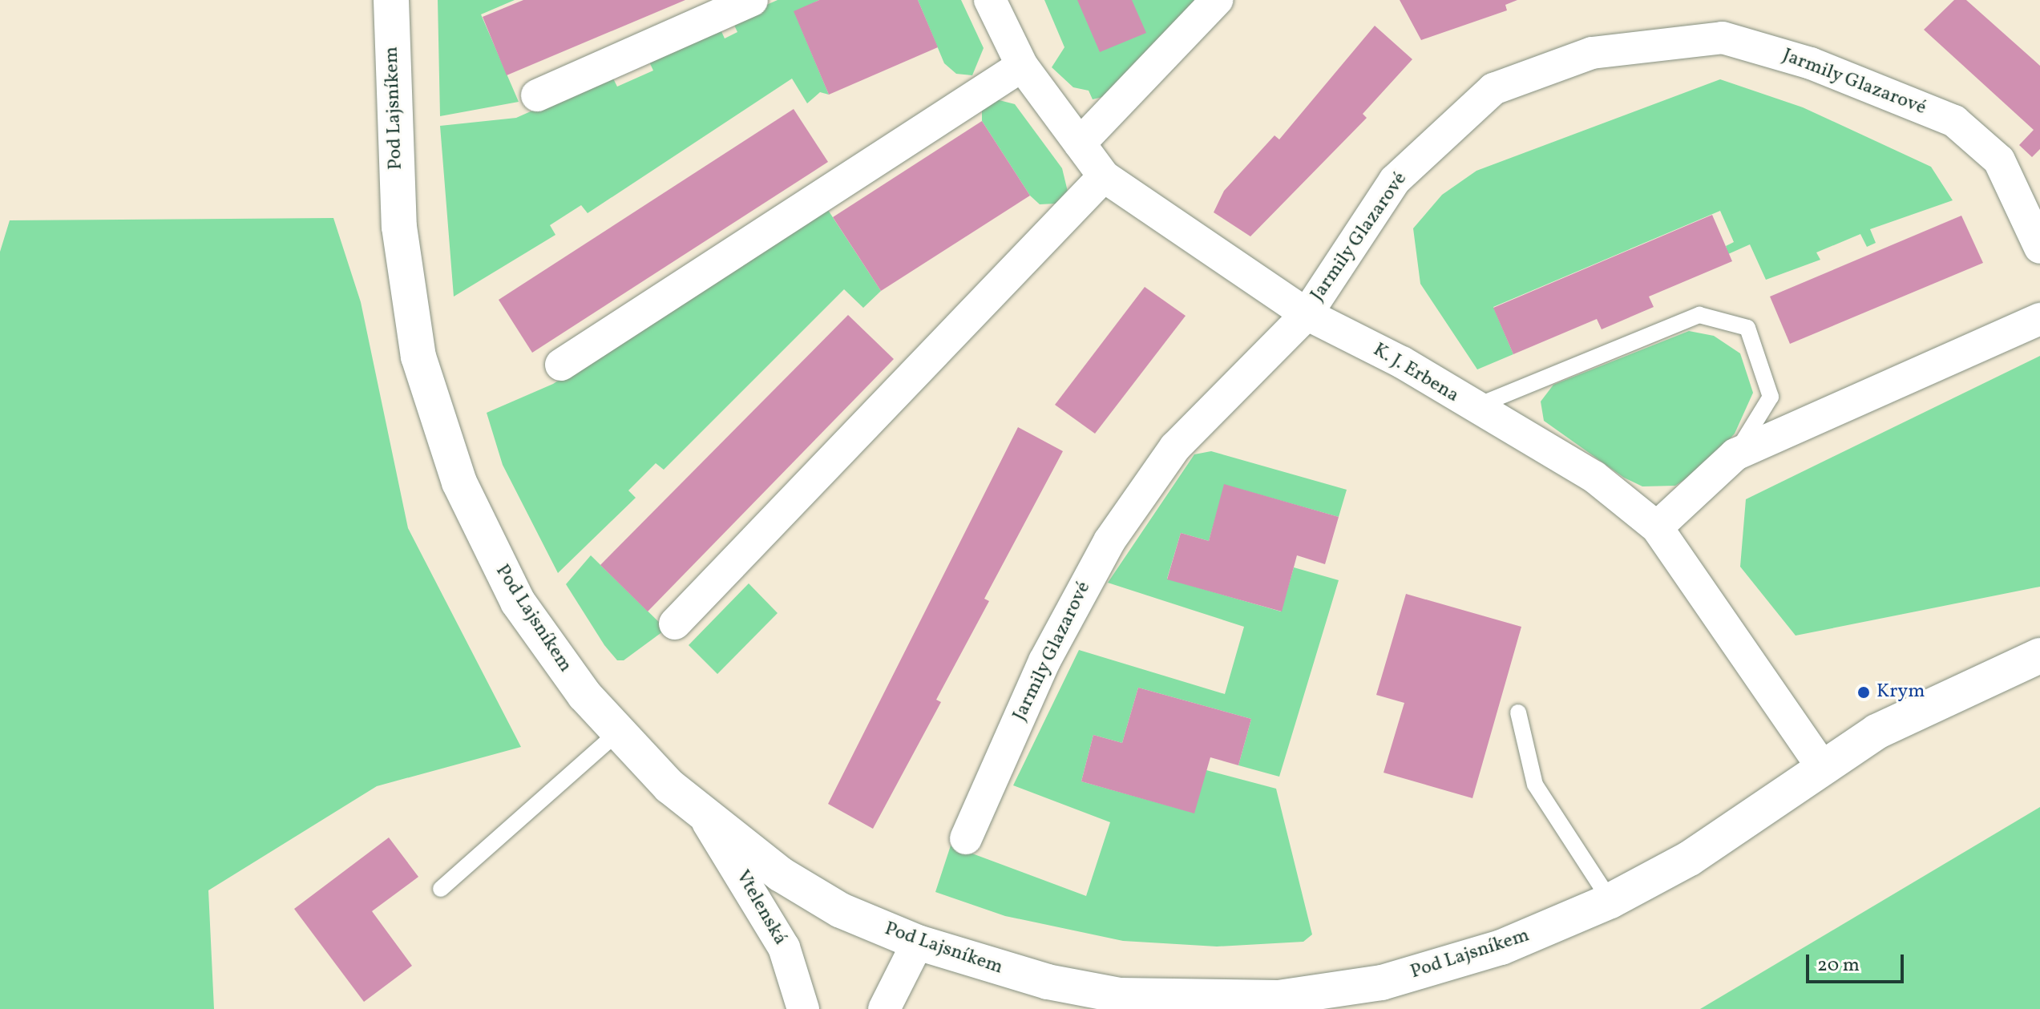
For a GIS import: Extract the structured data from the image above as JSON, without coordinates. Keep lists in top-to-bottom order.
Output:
{
  "streets": {
    "street": [
      "Jarmily Glazarové",
      "Pod Lajsníkem",
      "K. J. Erbena",
      "Vtelenská"
    ]
  },
  "crossings": [
    ["Jarmily Glazarové", "K. J. Erbena"],
    ["Pod Lajsníkem", "K. J. Erbena"],
    ["Pod Lajsníkem", "Vtelenská"]
  ],
  "places": ["Krym"],
  "scale_bar": "20 m"
}
